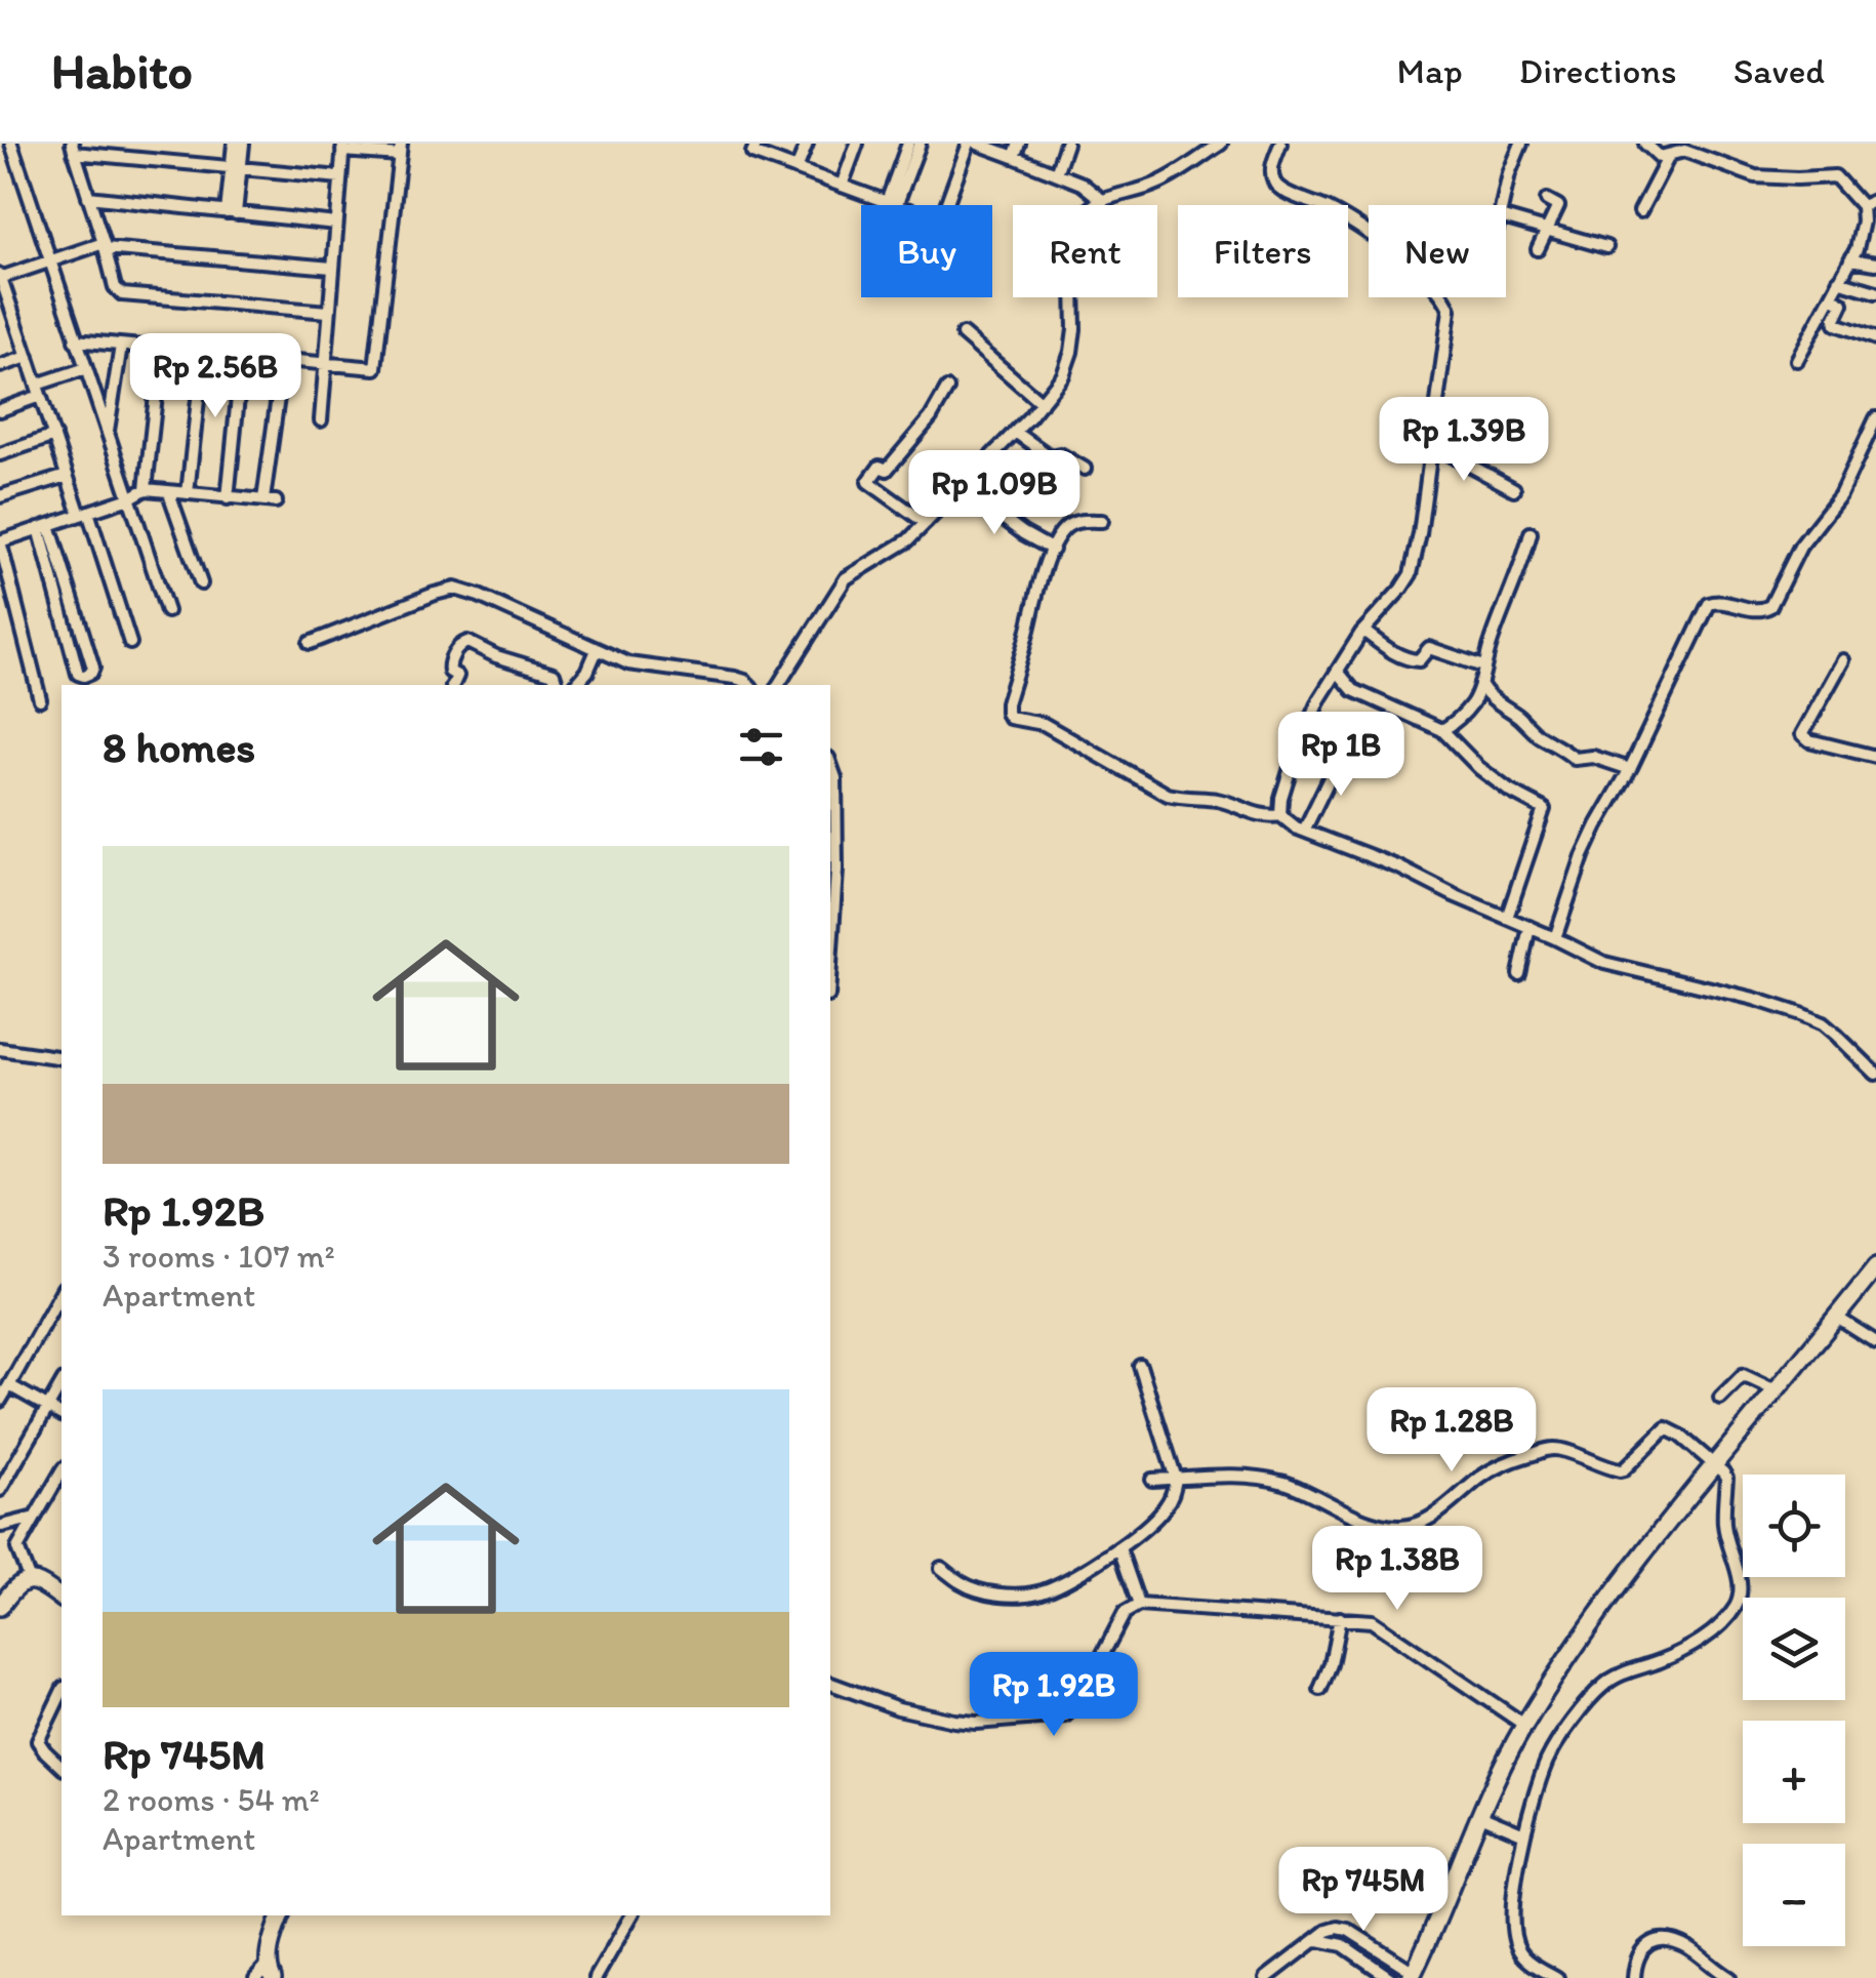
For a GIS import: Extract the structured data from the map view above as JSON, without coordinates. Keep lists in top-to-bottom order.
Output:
{
  "page": {
    "header": "Habito",
    "nav": ["Map", "Directions", "Saved"],
    "chip": [
      "Buy",
      "Rent",
      "Filters",
      "New"
    ],
    "price": [
      "Rp 2.56B",
      "Rp 1.39B",
      "Rp 1.09B",
      "Rp 1B",
      "Rp 1.28B",
      "Rp 1.38B",
      "Rp 1.92B",
      "Rp 745M"
    ],
    "heading": "8 homes",
    "list": [
      {
        "name": "Rp 1.92B",
        "note": "3 rooms · 107 m² · Apartment"
      },
      {
        "name": "Rp 745M",
        "note": "2 rooms · 54 m² · Apartment"
      }
    ],
    "map_buttons": ["+", "−"]
  }
}
